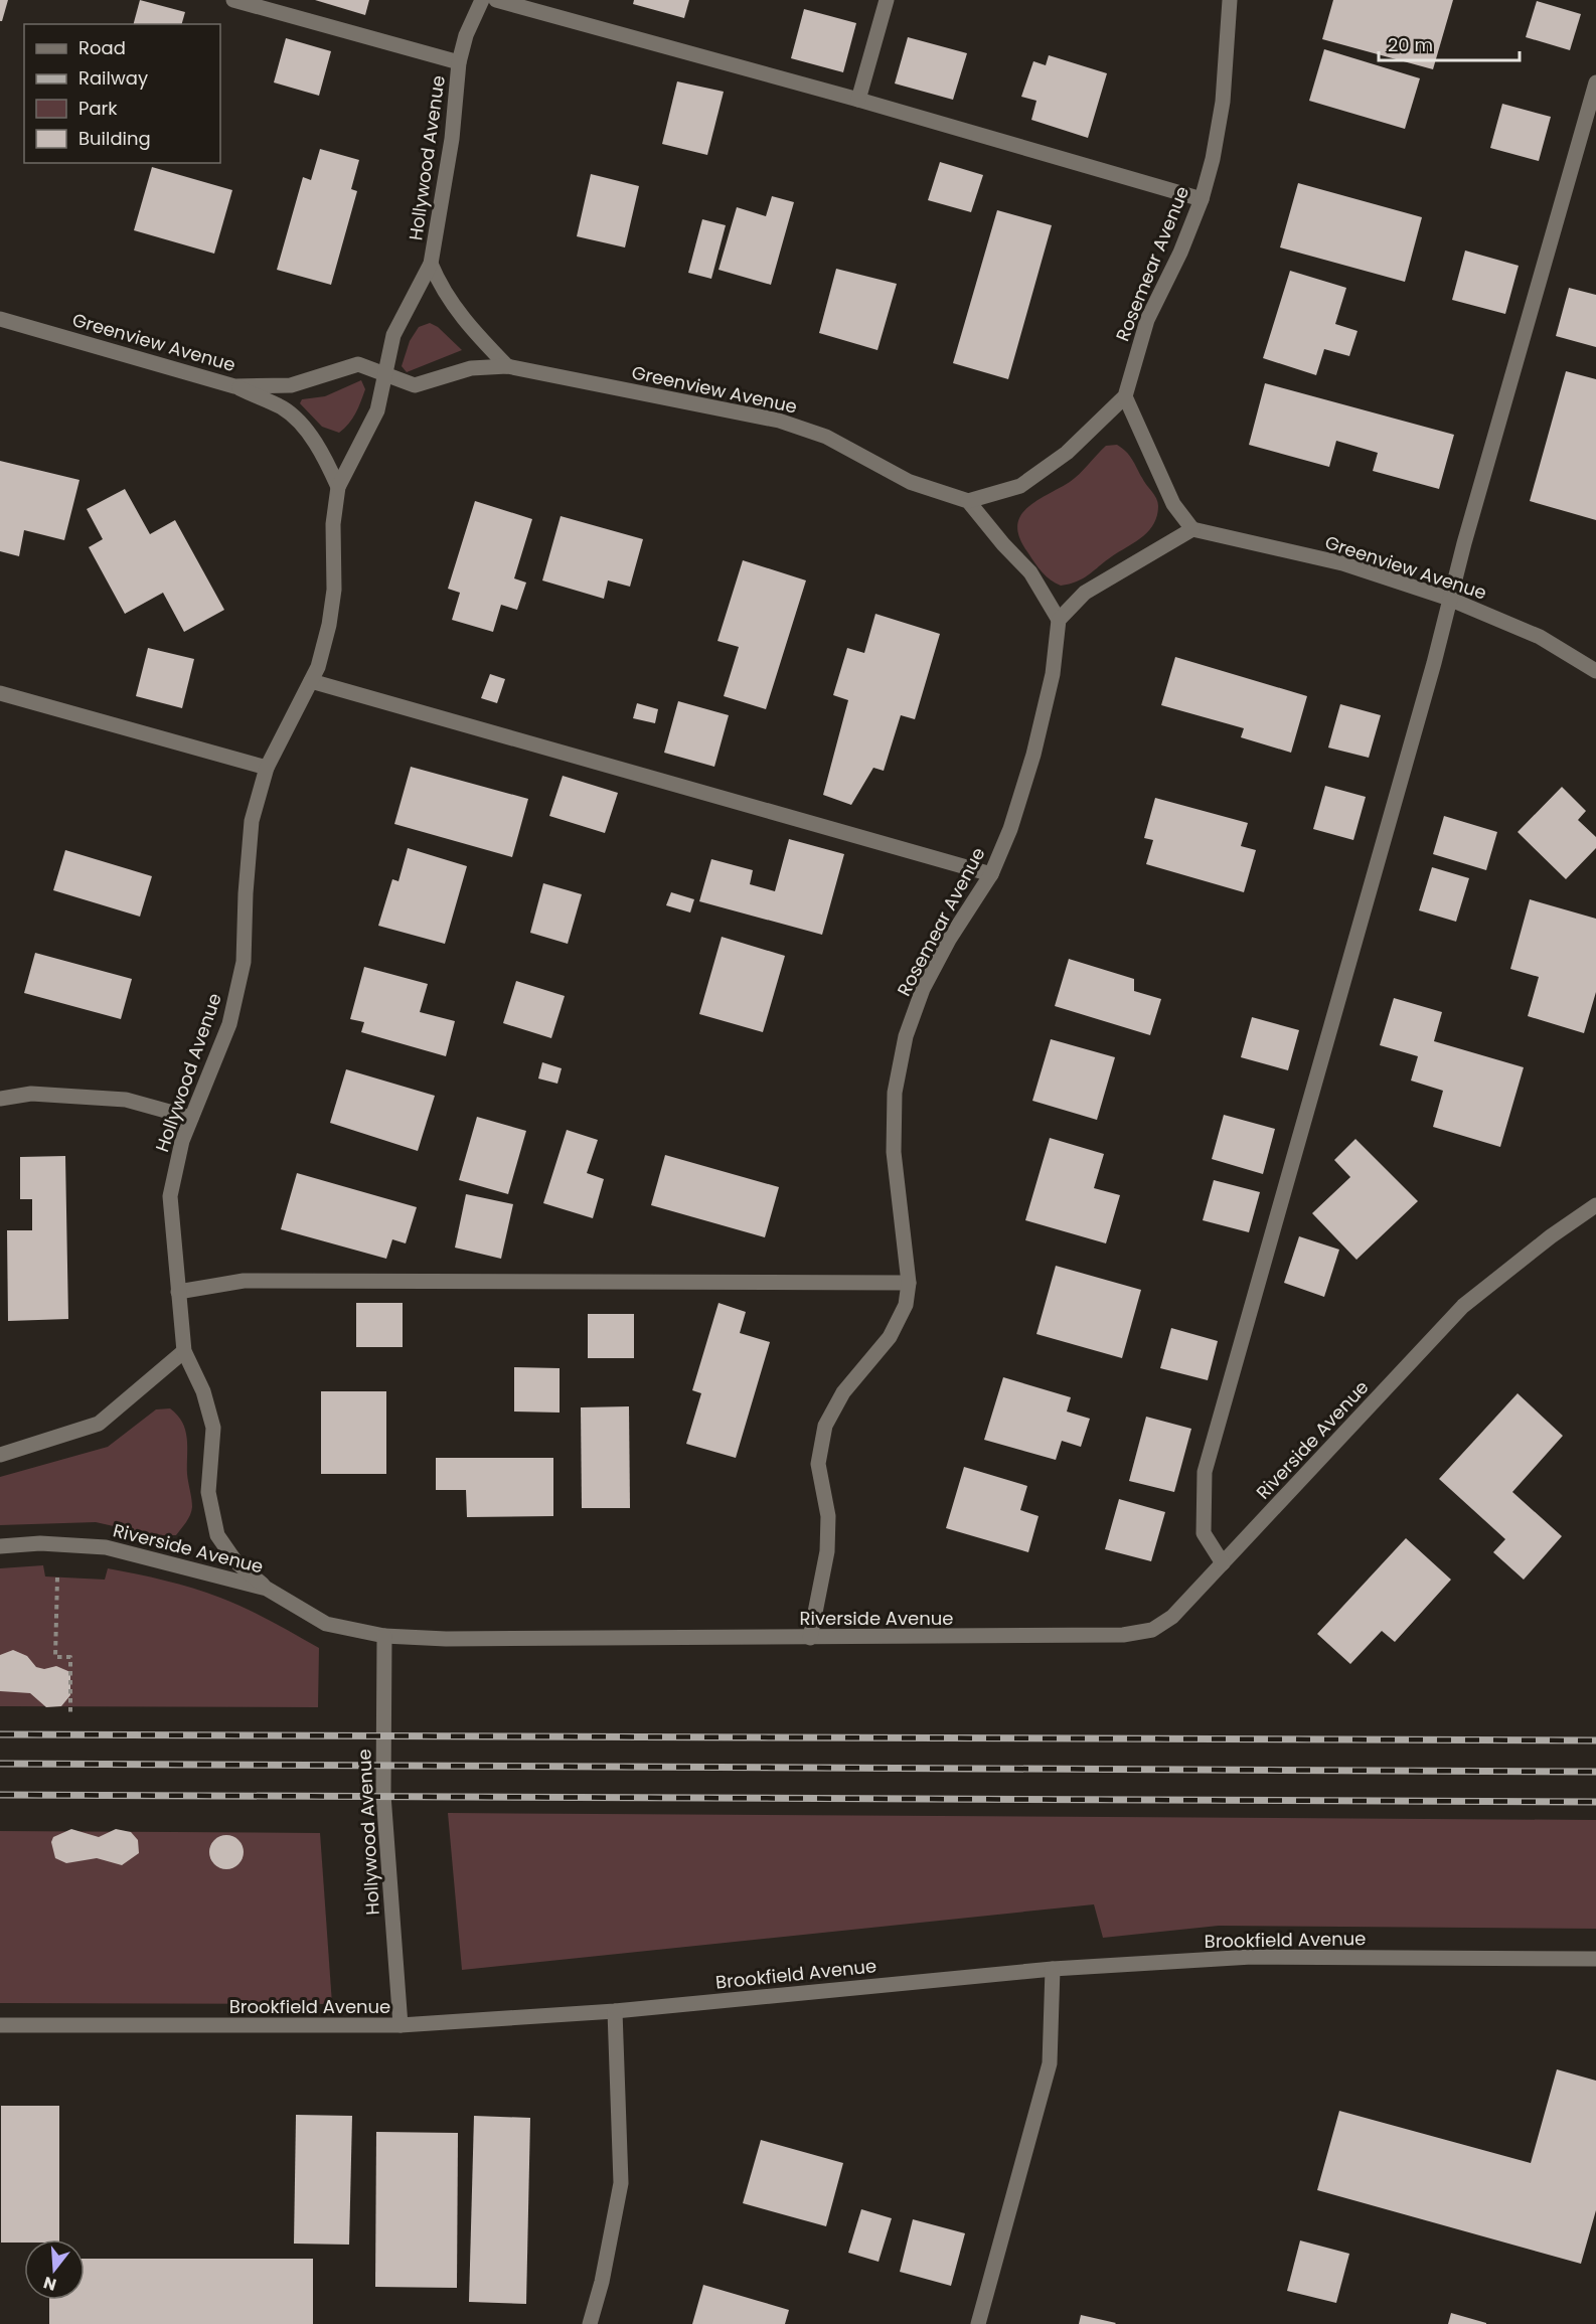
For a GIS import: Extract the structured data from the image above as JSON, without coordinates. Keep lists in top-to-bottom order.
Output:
{
  "streets": {
    "street": [
      "Hollywood Avenue",
      "Rosemear Avenue",
      "Greenview Avenue",
      "Riverside Avenue",
      "Brookfield Avenue"
    ]
  },
  "crossings": [
    ["Hollywood Avenue", "Greenview Avenue"],
    ["Hollywood Avenue", "Riverside Avenue"],
    ["Hollywood Avenue", "Brookfield Avenue"],
    ["Rosemear Avenue", "Greenview Avenue"],
    ["Rosemear Avenue", "Riverside Avenue"]
  ],
  "legend": [
    "Road",
    "Railway",
    "Park",
    "Building"
  ],
  "scale_bar": "20 m",
  "north": "bottom"
}
